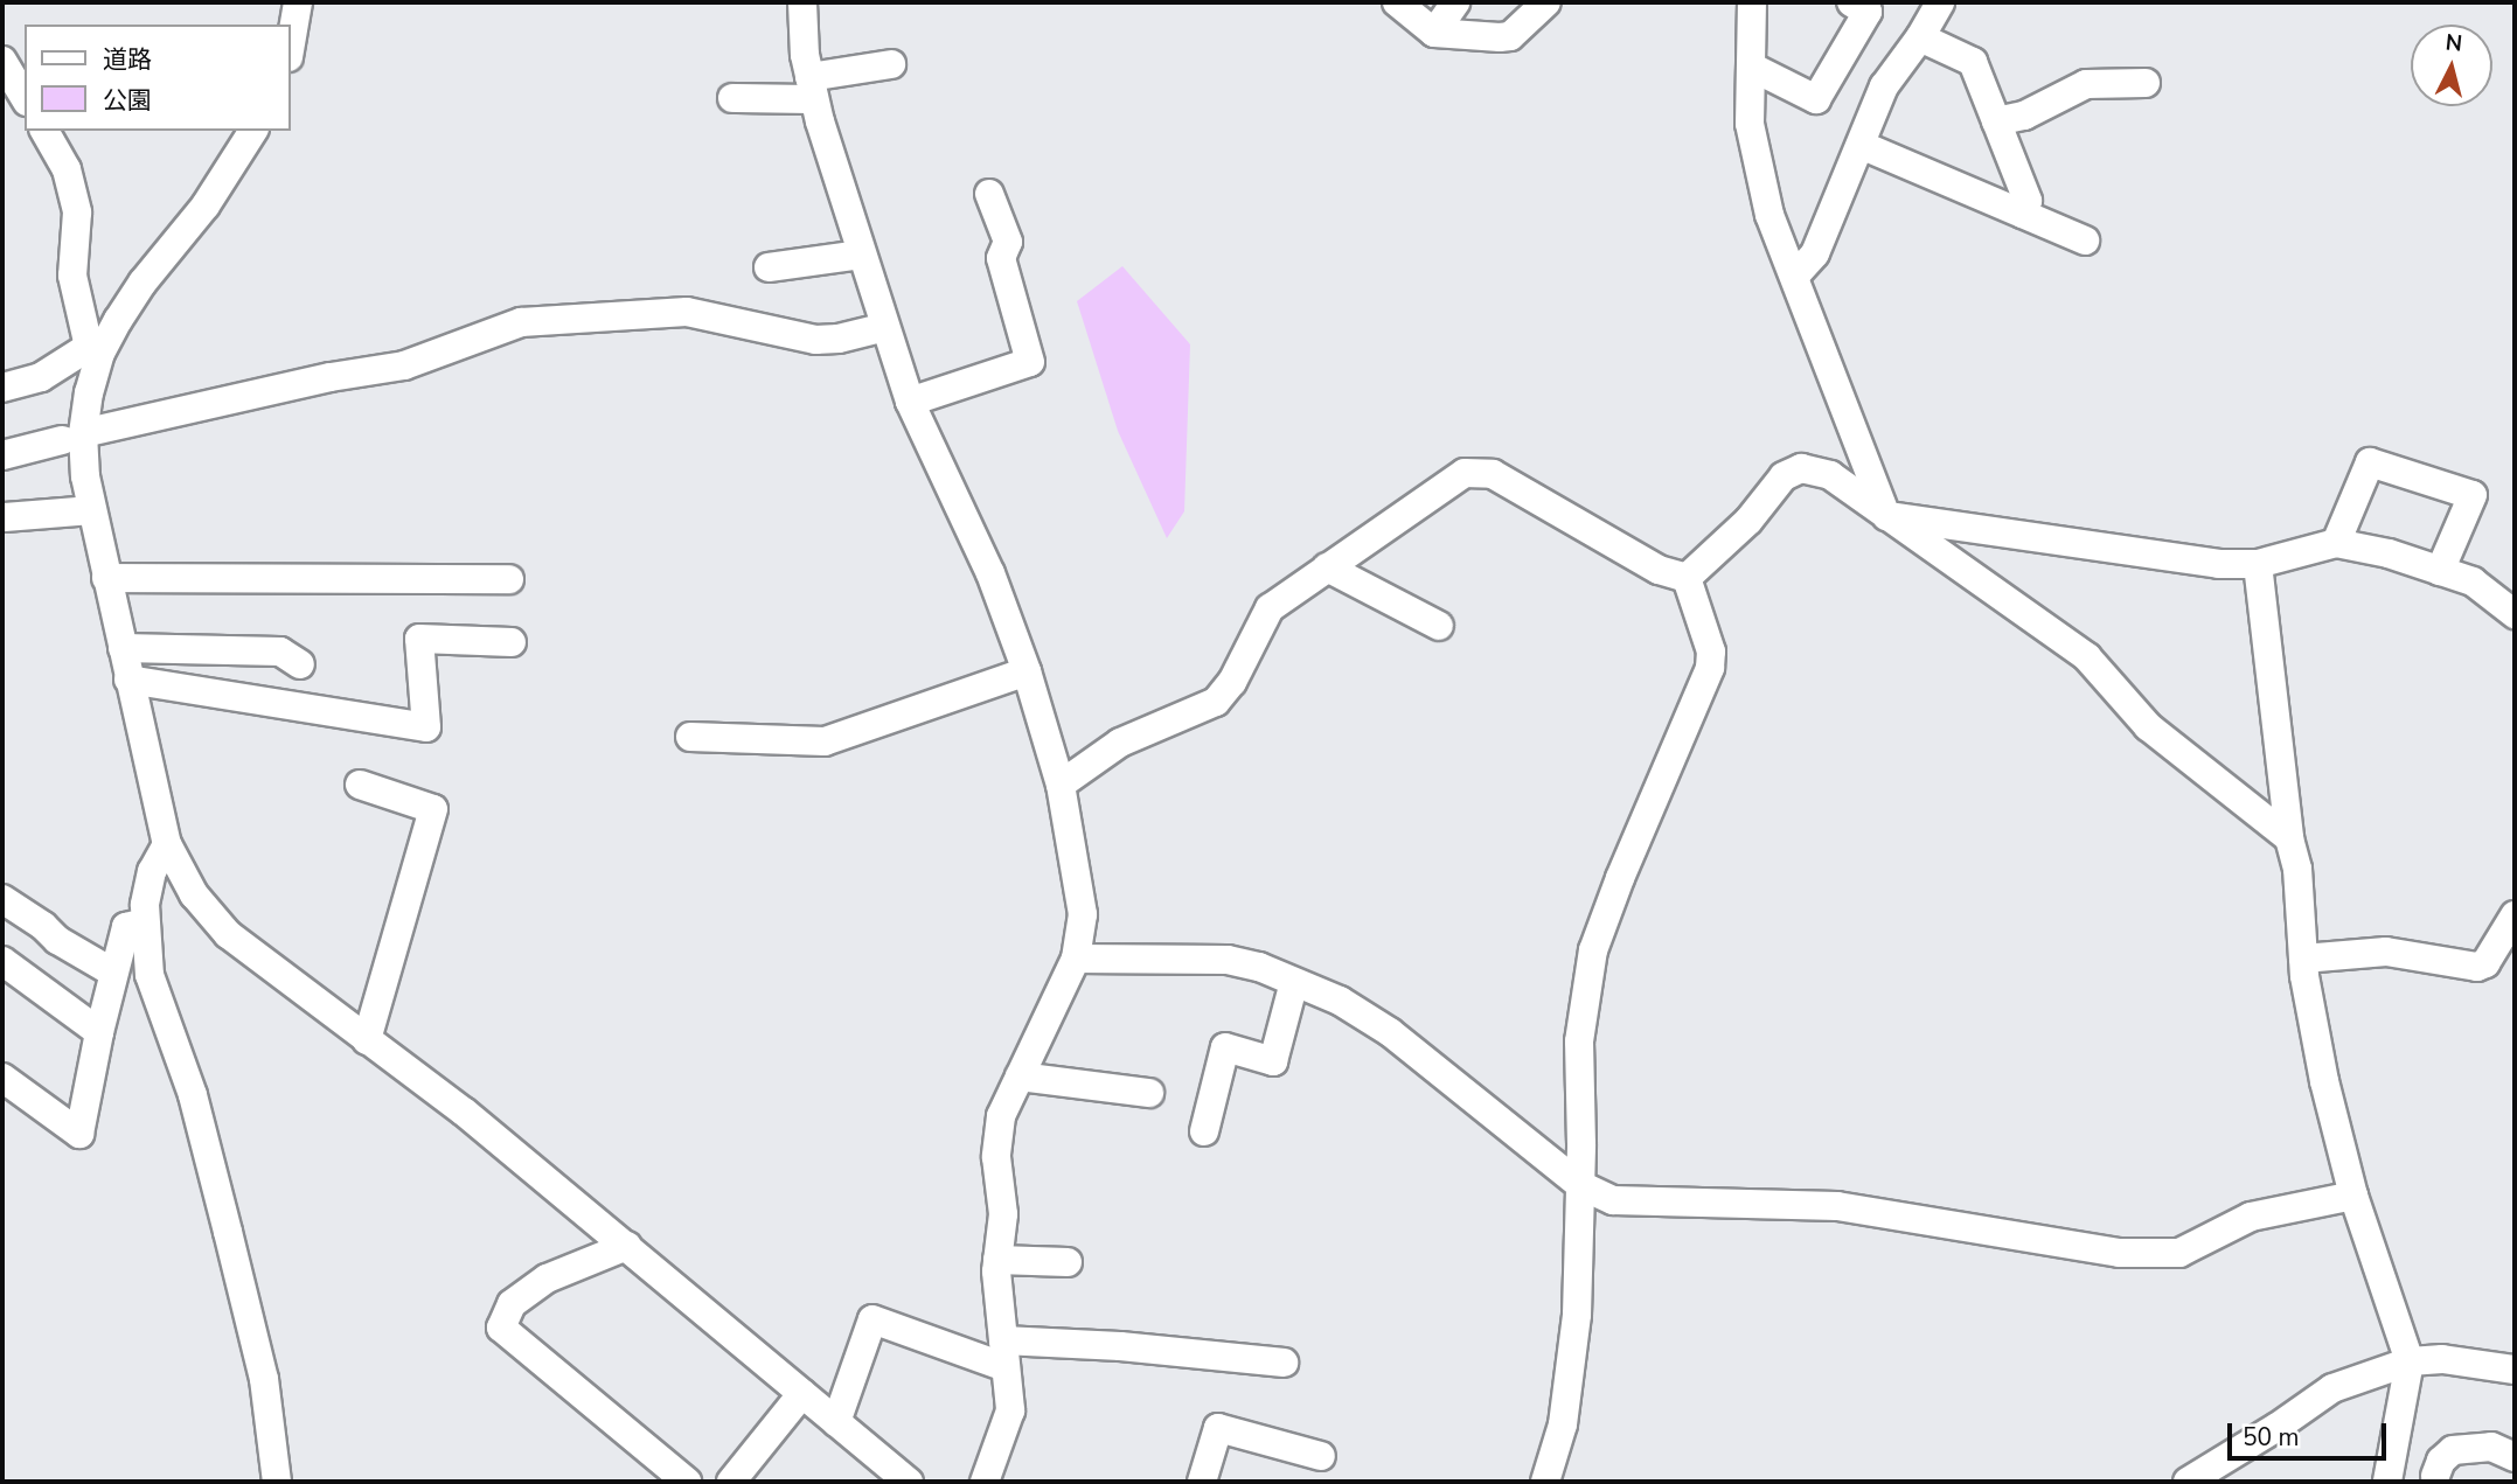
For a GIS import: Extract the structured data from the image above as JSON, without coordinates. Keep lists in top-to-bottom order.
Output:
{
  "legend": ["道路", "公園"],
  "scale_bar": "50 m",
  "north": "top"
}
